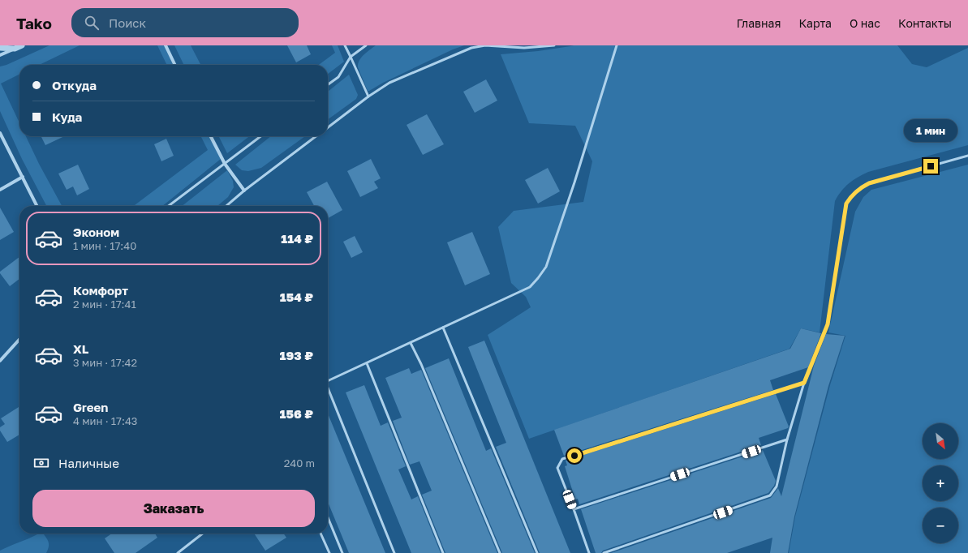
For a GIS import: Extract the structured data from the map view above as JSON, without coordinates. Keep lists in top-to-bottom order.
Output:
{
  "north": "bottom right",
  "page": {
    "header": "Tako",
    "search": "Поиск",
    "nav": [
      "Главная",
      "Карта",
      "О нас",
      "Контакты"
    ],
    "banner": ["Откуда", "Куда"],
    "bubble": "1 мин",
    "list": [
      {
        "name": "Эконом",
        "note": "1 мин · 17:40",
        "value": "114 ₽"
      },
      {
        "name": "Комфорт",
        "note": "2 мин · 17:41",
        "value": "154 ₽"
      },
      {
        "name": "XL",
        "note": "3 мин · 17:42",
        "value": "193 ₽"
      },
      {
        "name": "Green",
        "note": "4 мин · 17:43",
        "value": "156 ₽"
      }
    ],
    "map_buttons": ["+", "−"],
    "pay": ["Наличные", "240 m"],
    "buttons": "Заказать"
  }
}
